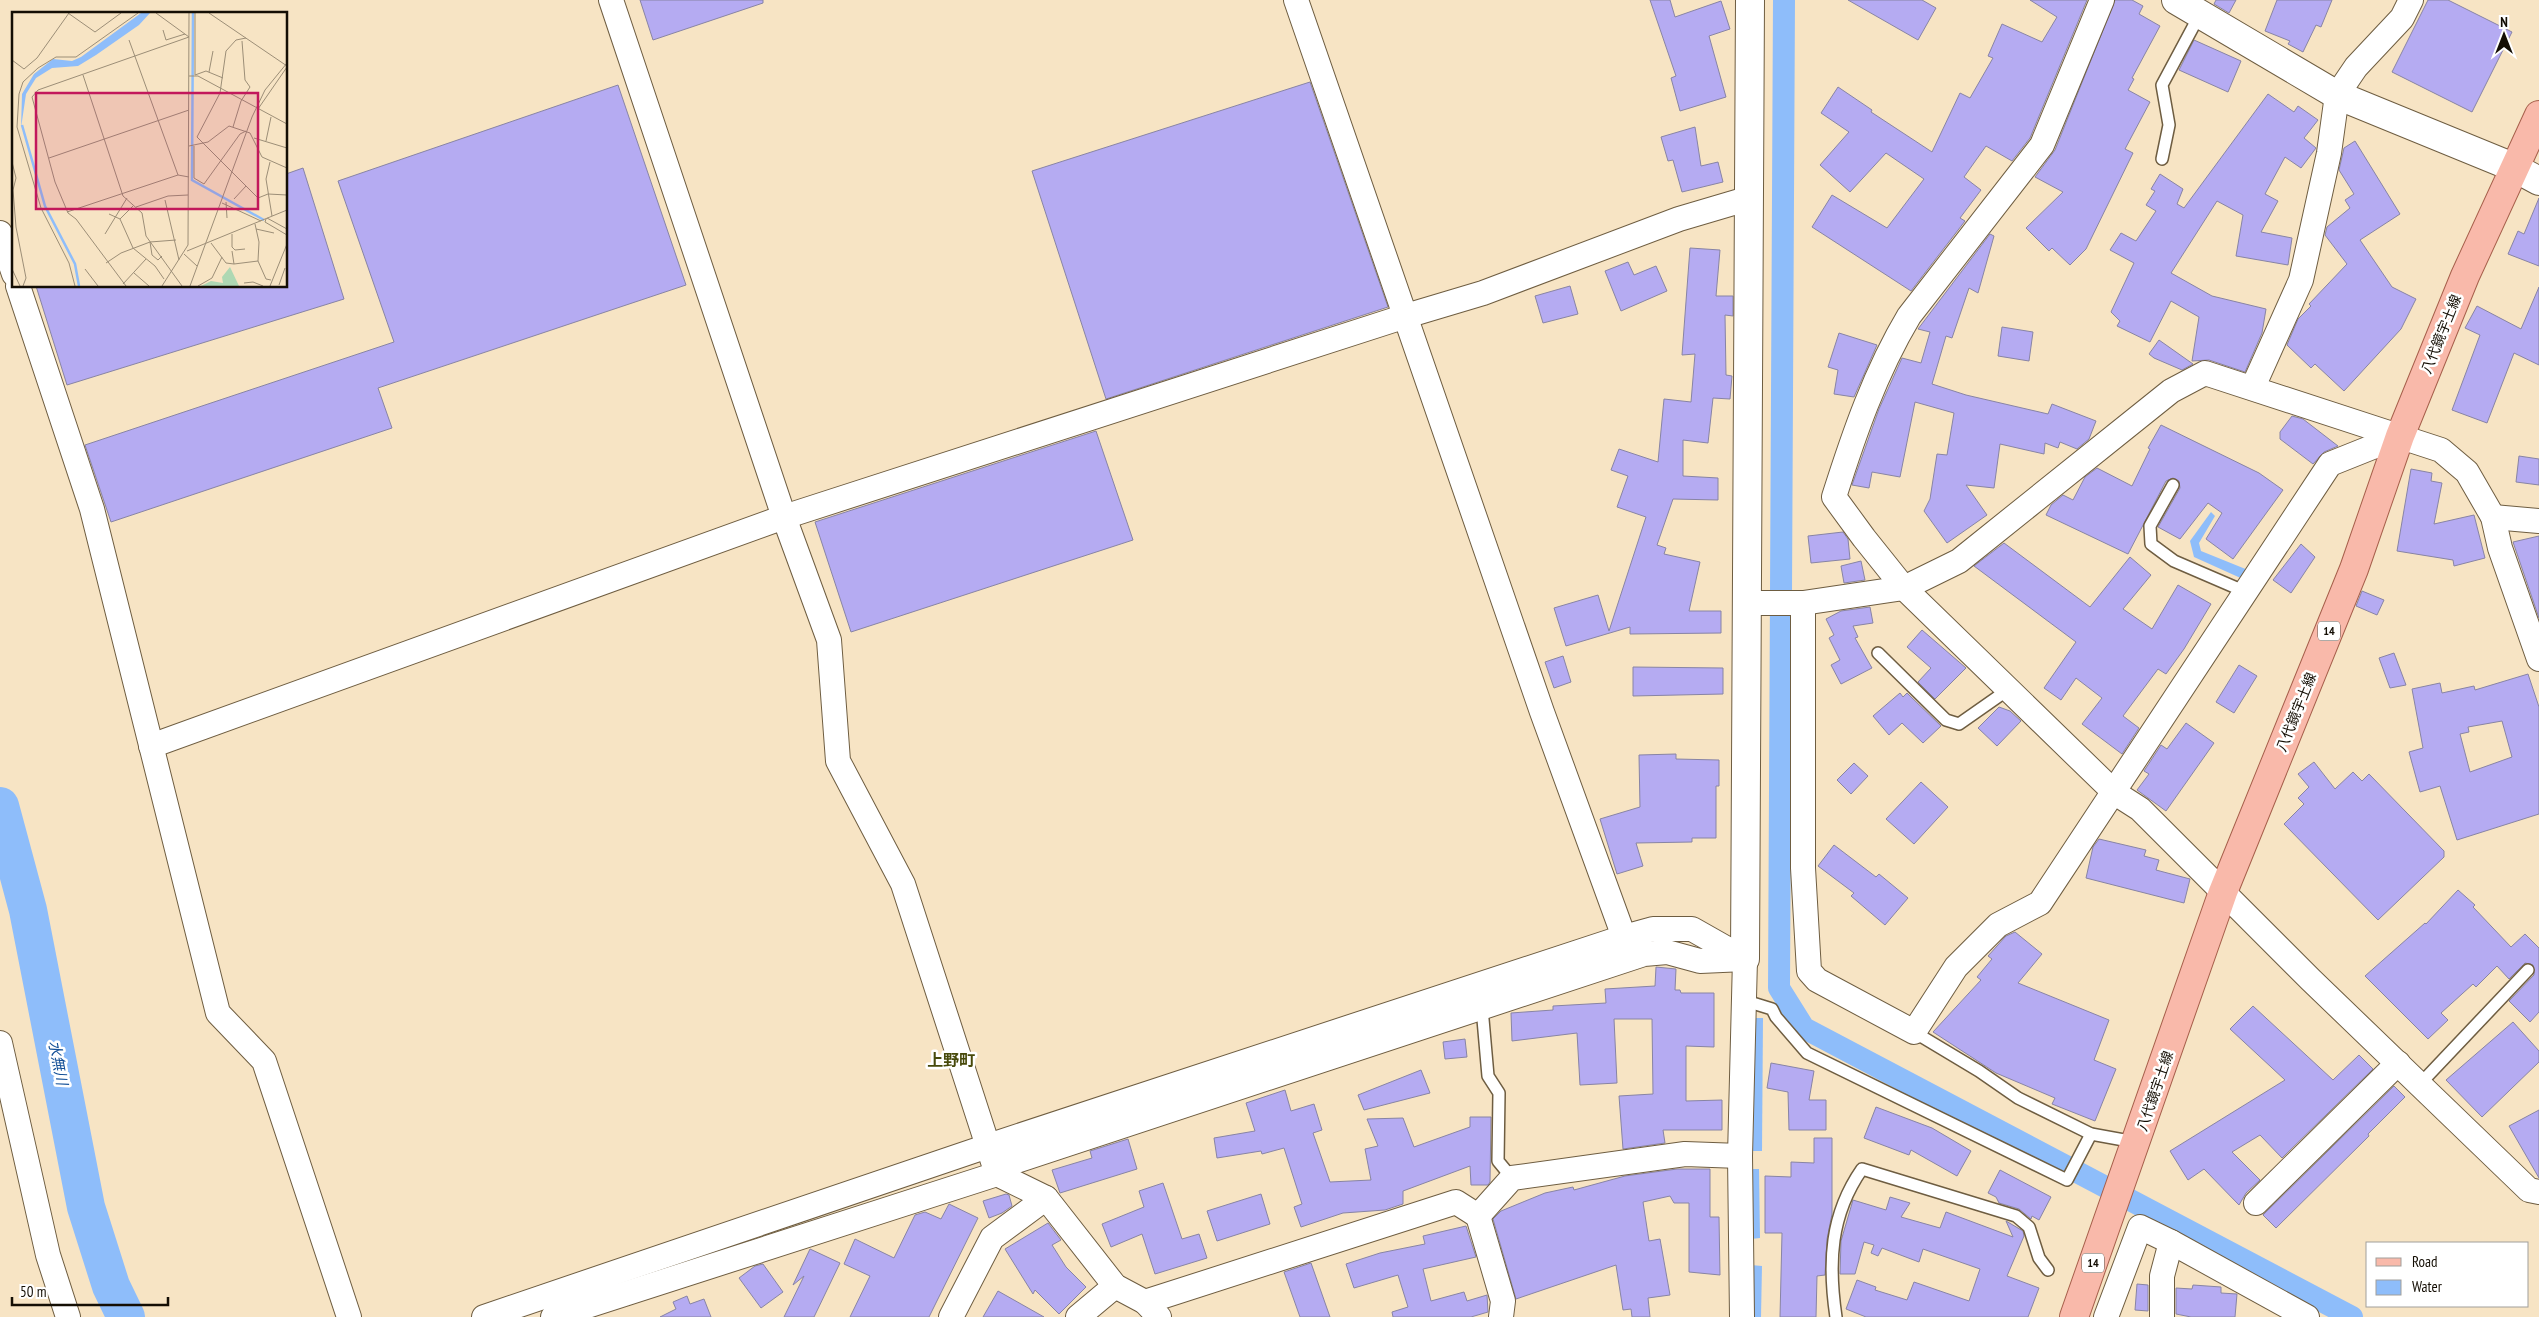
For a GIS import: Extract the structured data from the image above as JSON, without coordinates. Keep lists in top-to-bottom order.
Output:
{
  "streets": {
    "main road": ["八代鏡宇土線", "14"]
  },
  "districts": ["上野町"],
  "water": ["水無川"],
  "legend": ["Road", "Water"],
  "scale_bar": "50 m",
  "north": "top"
}
